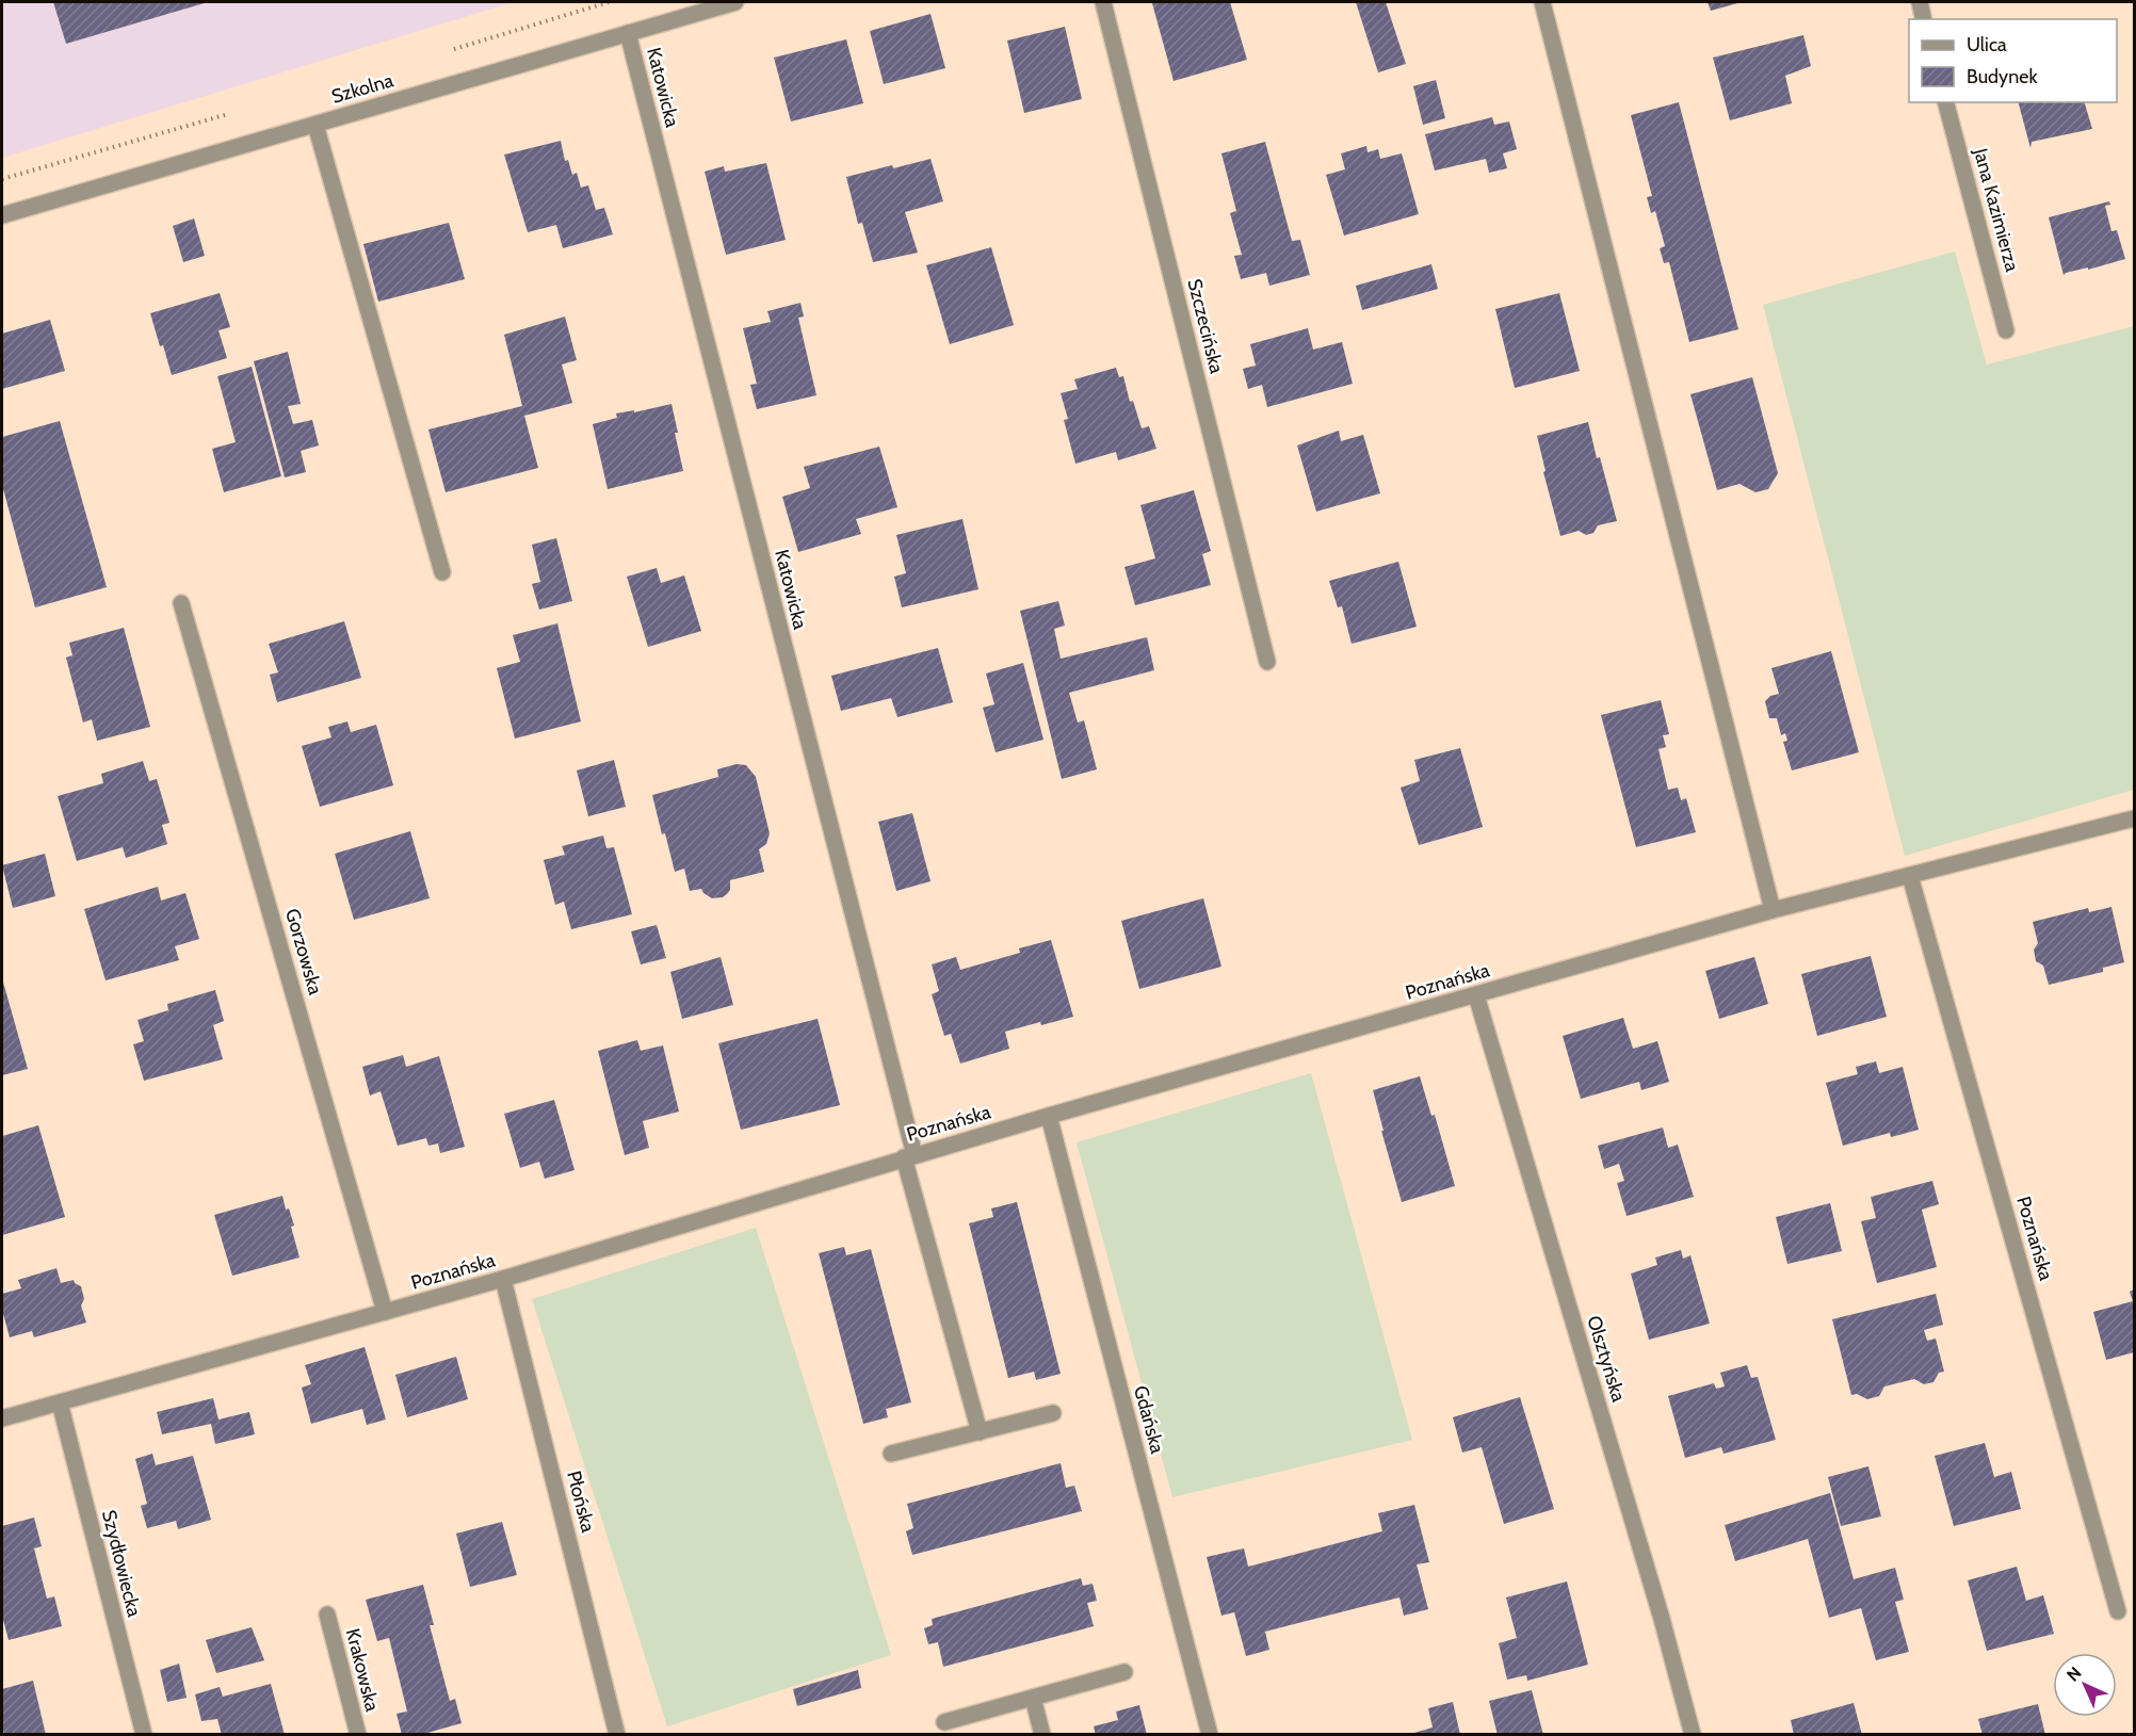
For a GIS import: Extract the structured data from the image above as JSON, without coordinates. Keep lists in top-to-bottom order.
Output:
{
  "streets": {
    "street": [
      "Katowicka",
      "Szkolna",
      "Jana Kazimierza",
      "Szczecińska",
      "Gorzowska",
      "Poznańska",
      "Olsztyńska",
      "Gdańska",
      "Płońska",
      "Szydłowiecka",
      "Krakowska"
    ]
  },
  "crossings": [
    ["Katowicka", "Szkolna"],
    ["Katowicka", "Poznańska"],
    ["Gorzowska", "Poznańska"],
    ["Poznańska", "Olsztyńska"],
    ["Poznańska", "Gdańska"],
    ["Poznańska", "Płońska"],
    ["Poznańska", "Szydłowiecka"]
  ],
  "legend": ["Ulica", "Budynek"],
  "north": "top left"
}
